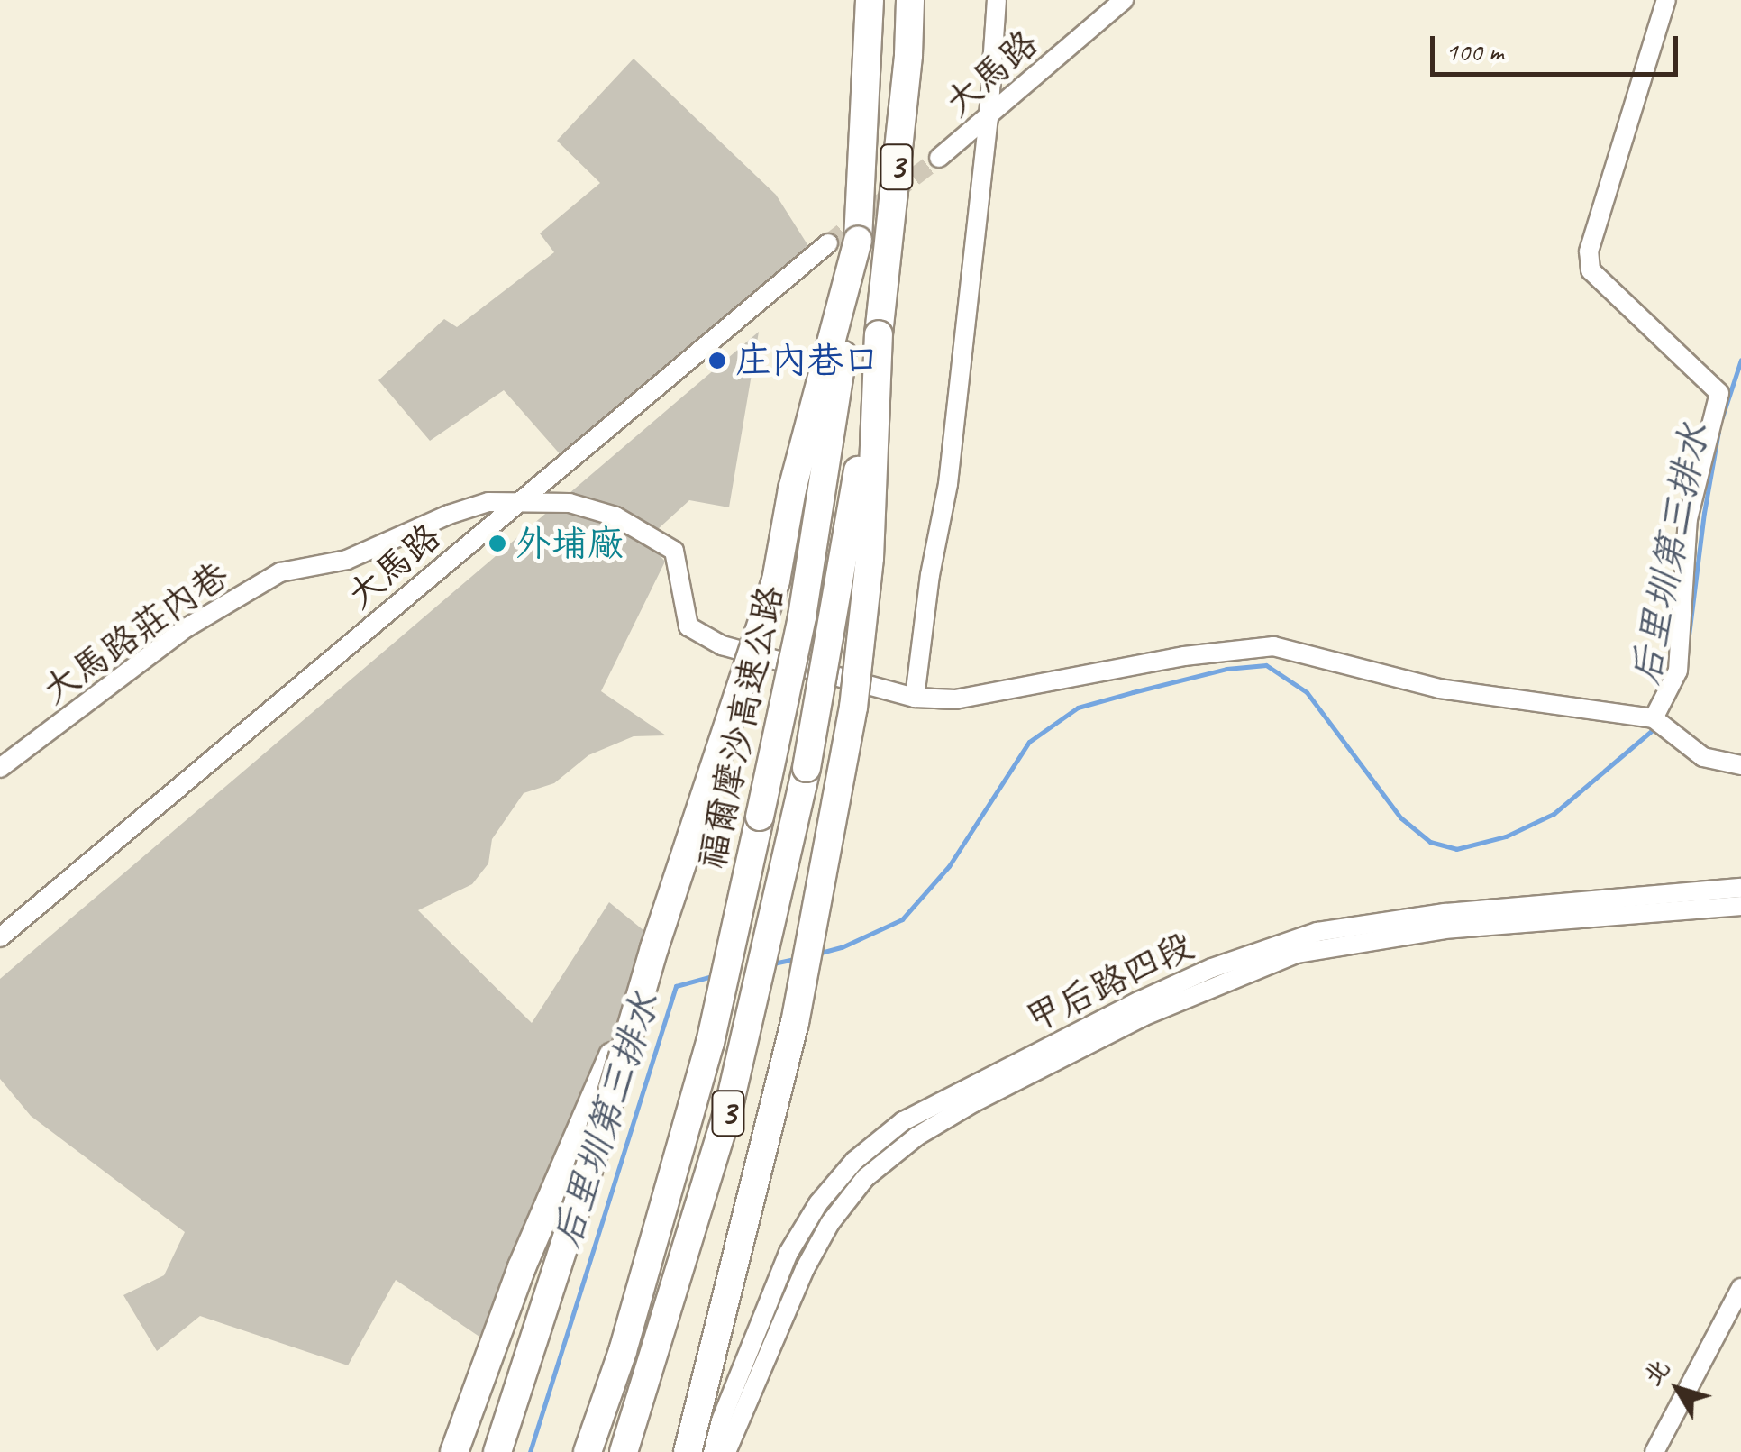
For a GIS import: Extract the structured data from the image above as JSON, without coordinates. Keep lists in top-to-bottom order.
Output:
{
  "streets": {
    "highway": ["3", "福爾摩沙高速公路"],
    "street": ["大馬路", "大馬路莊內巷", "甲后路四段"]
  },
  "crossings": [
    ["大馬路", "大馬路莊內巷"]
  ],
  "water": ["后里圳第三排水"],
  "places": ["庄內巷口", "外埔廠"],
  "scale_bar": "100 m",
  "north": "top left"
}
